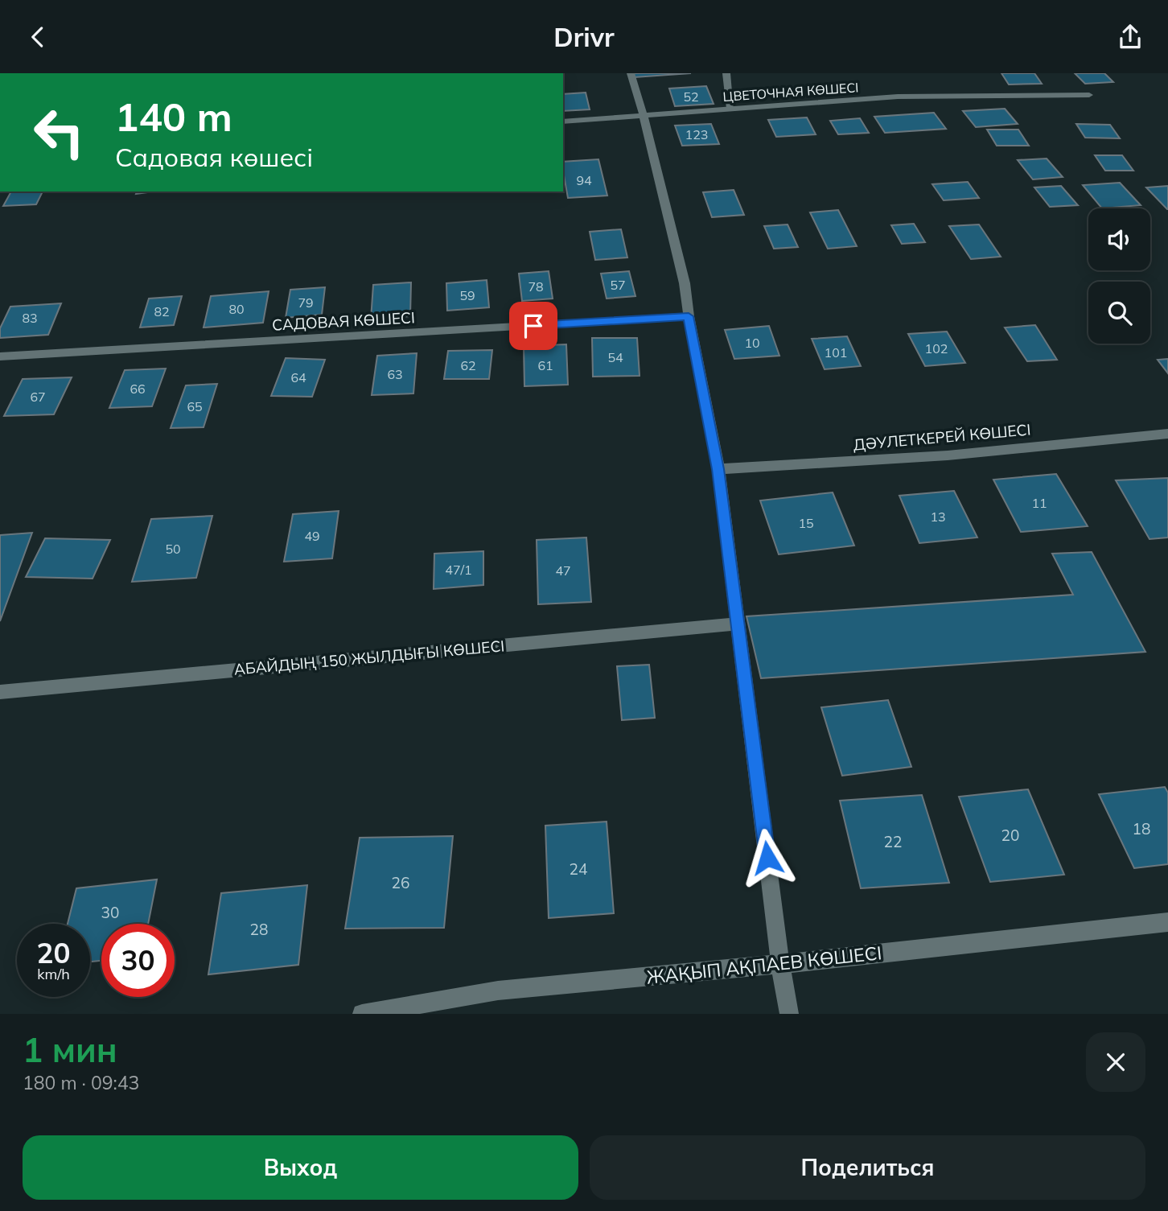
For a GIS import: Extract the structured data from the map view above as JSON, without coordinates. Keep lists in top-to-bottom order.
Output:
{
  "streets": {
    "street": [
      "ЦВЕТОЧНАЯ КӨШЕСІ",
      "САДОВАЯ КӨШЕСІ",
      "ДӘУЛЕТКЕРЕЙ КӨШЕСІ",
      "АБАЙДЫҢ 150 ЖЫЛДЫҒЫ КӨШЕСІ",
      "ЖАҚЫП АҚПАЕВ КӨШЕСІ"
    ]
  },
  "house_numbers": [
    "52",
    "123",
    "94",
    "57",
    "78",
    "59",
    "79",
    "80",
    "82",
    "83",
    "10",
    "102",
    "101",
    "54",
    "62",
    "61",
    "63",
    "64",
    "66",
    "67",
    "65",
    "11",
    "13",
    "15",
    "49",
    "50",
    "47/1",
    "47",
    "18",
    "20",
    "22",
    "24",
    "26",
    "30",
    "28"
  ],
  "page": {
    "header": "Drivr",
    "turn": ["140 m", "Садовая көшесі"],
    "speed": "20 km/h",
    "limit": "30",
    "heading": ["1 мин", "180 m · 09:43"],
    "buttons": ["Выход", "Поделиться"]
  }
}
